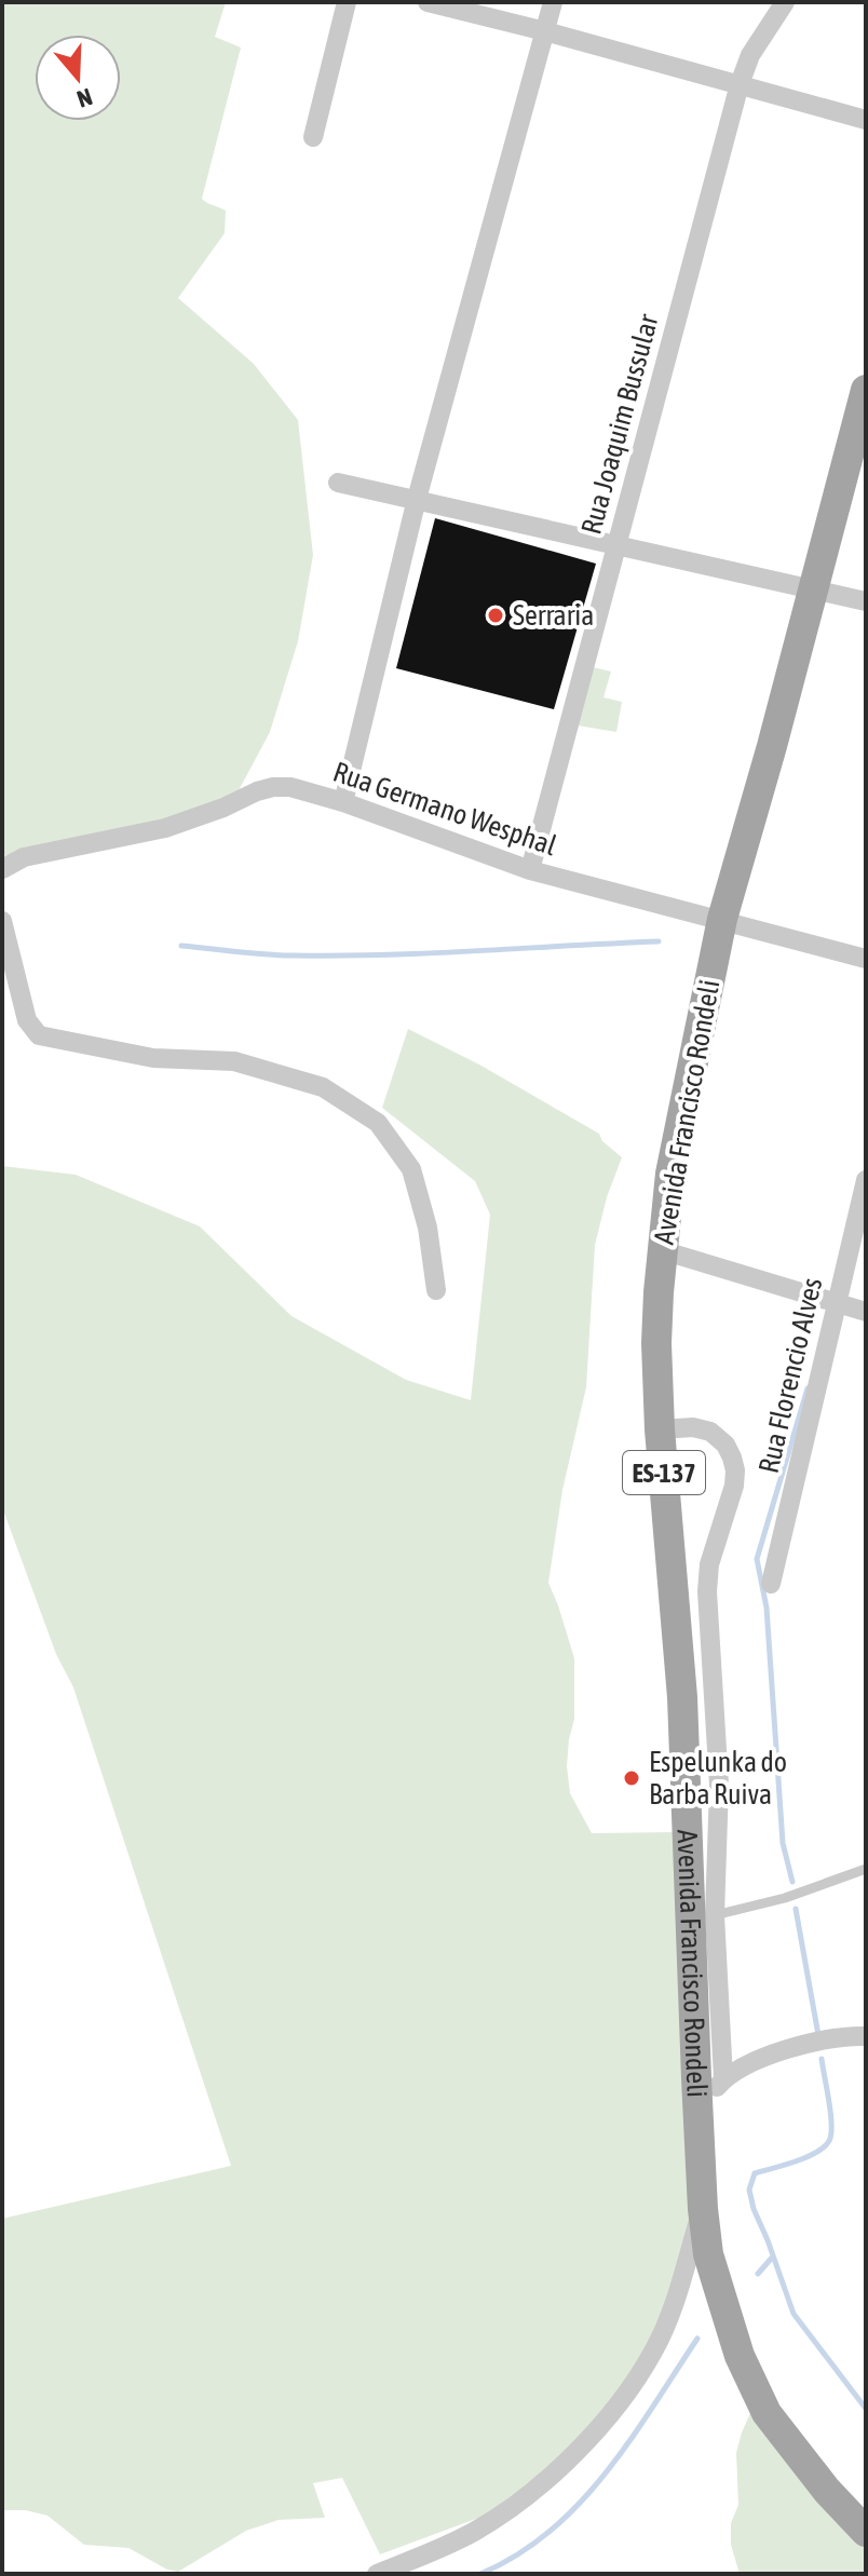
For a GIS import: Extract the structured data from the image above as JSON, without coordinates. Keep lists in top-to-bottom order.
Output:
{
  "streets": {
    "main road": ["Avenida Francisco Rondeli", "ES-137"],
    "street": ["Rua Joaquim Bussular", "Rua Germano Wesphal", "Rua Florencio Alves"]
  },
  "crossings": [
    ["Rua Joaquim Bussular", "Rua Germano Wesphal"],
    ["Rua Germano Wesphal", "Avenida Francisco Rondeli"]
  ],
  "places": ["Serraria", "Espelunka do Barba Ruiva"],
  "north": "bottom"
}
